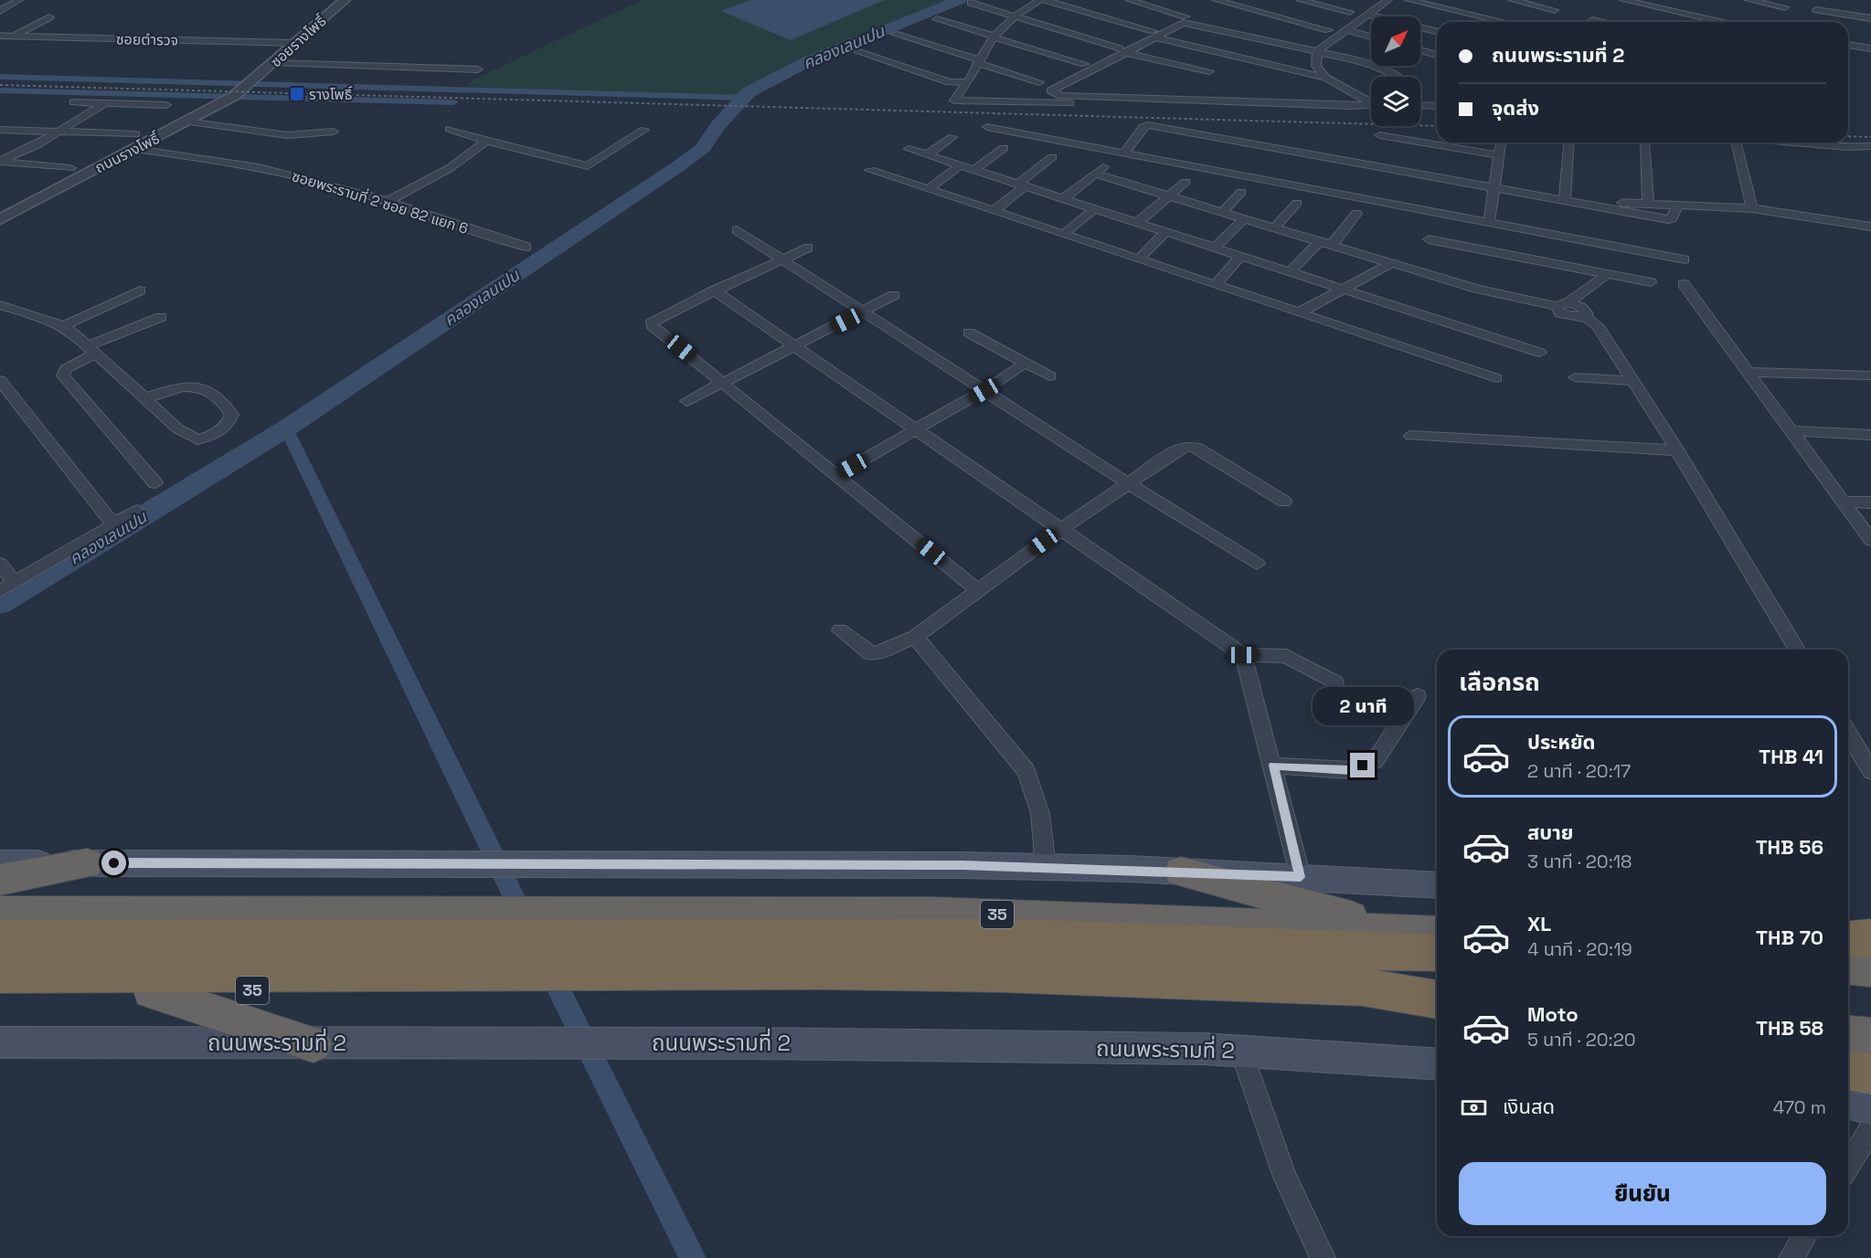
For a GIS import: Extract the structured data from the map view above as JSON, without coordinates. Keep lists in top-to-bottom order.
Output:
{
  "streets": {
    "highway": ["35"],
    "main road": ["ถนนพระรามที่ 2"],
    "street": [
      "ซอยตำรวจ",
      "ซอยรางโพธิ์",
      "ถนนรางโพธิ์",
      "ซอยพระรามที่ 2 ซอย 82 แยก 6"
    ]
  },
  "crossings": [
    ["ซอยตำรวจ", "ซอยรางโพธิ์"],
    ["ซอยรางโพธิ์", "ถนนรางโพธิ์"],
    ["ถนนรางโพธิ์", "ซอยพระรามที่ 2 ซอย 82 แยก 6"]
  ],
  "water": ["คลองเลนเปน"],
  "places": {
    "transit": ["รางโพธิ์"]
  },
  "north": "top right",
  "page": {
    "banner": ["ถนนพระรามที่ 2", "จุดส่ง"],
    "heading": "เลือกรถ",
    "bubble": "2 นาที",
    "list": [
      {
        "name": "ประหยัด",
        "note": "2 นาที · 20:17",
        "value": "THB 41"
      },
      {
        "name": "สบาย",
        "note": "3 นาที · 20:18",
        "value": "THB 56"
      },
      {
        "name": "XL",
        "note": "4 นาที · 20:19",
        "value": "THB 70"
      },
      {
        "name": "Moto",
        "note": "5 นาที · 20:20",
        "value": "THB 58"
      }
    ],
    "pay": ["เงินสด", "470 m"],
    "buttons": "ยืนยัน"
  }
}
